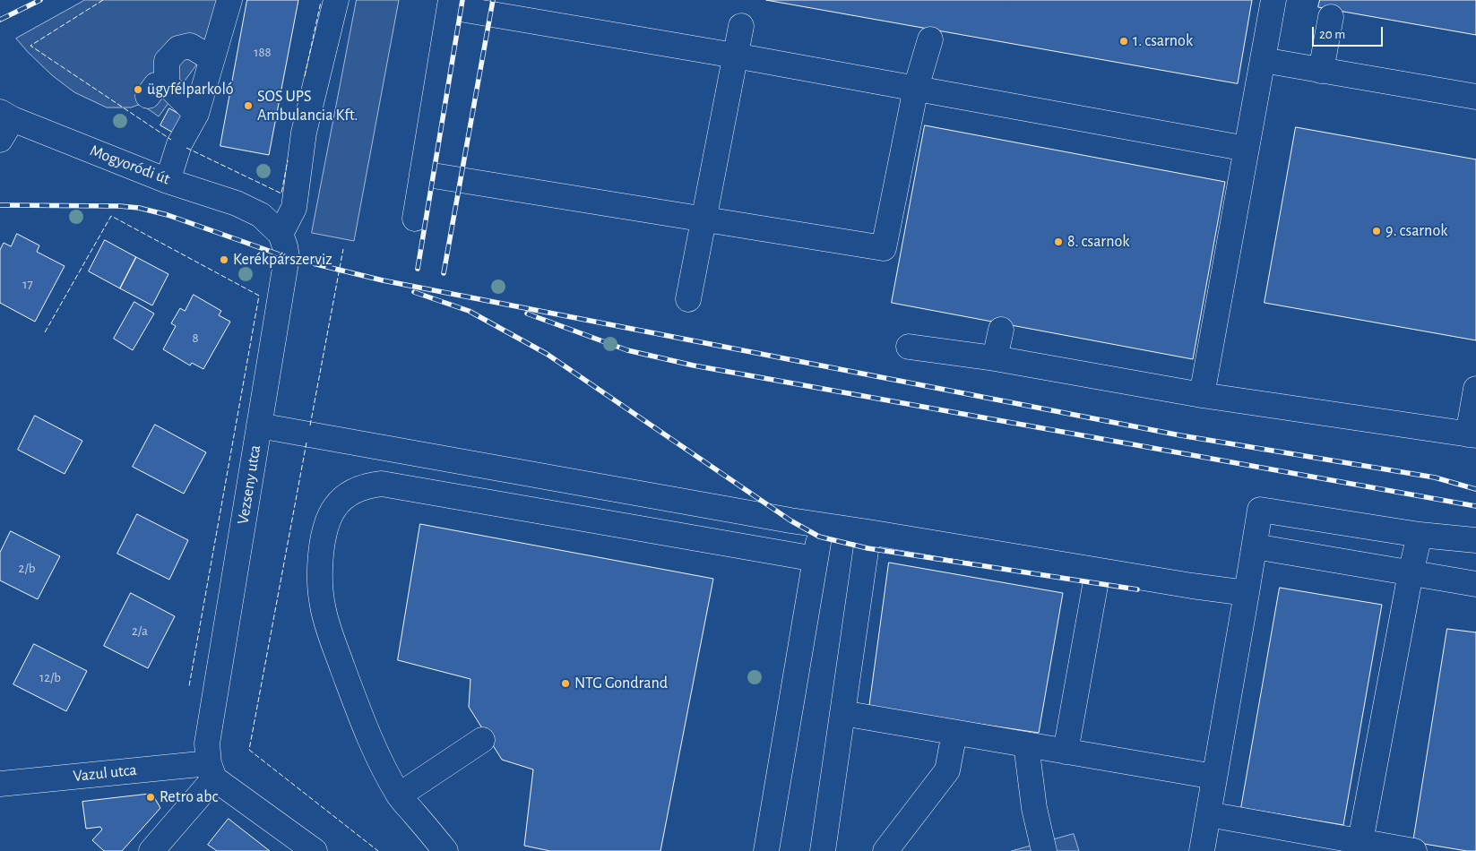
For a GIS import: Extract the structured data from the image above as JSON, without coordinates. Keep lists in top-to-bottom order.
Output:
{
  "streets": {
    "street": ["Mogyoródi út", "Vezseny utca", "Vazul utca"]
  },
  "crossings": [
    ["Mogyoródi út", "Vezseny utca"],
    ["Vezseny utca", "Vazul utca"]
  ],
  "places": [
    "1. csarnok",
    "ügyfélparkoló",
    "SOS UPS Ambulancia Kft.",
    "9. csarnok",
    "8. csarnok",
    "Kerékpárszerviz",
    "NTG Gondrand",
    "Retro abc"
  ],
  "house_numbers": [
    "188",
    "17",
    "8",
    "2/b",
    "2/a",
    "12/b"
  ],
  "scale_bar": "20 m"
}
